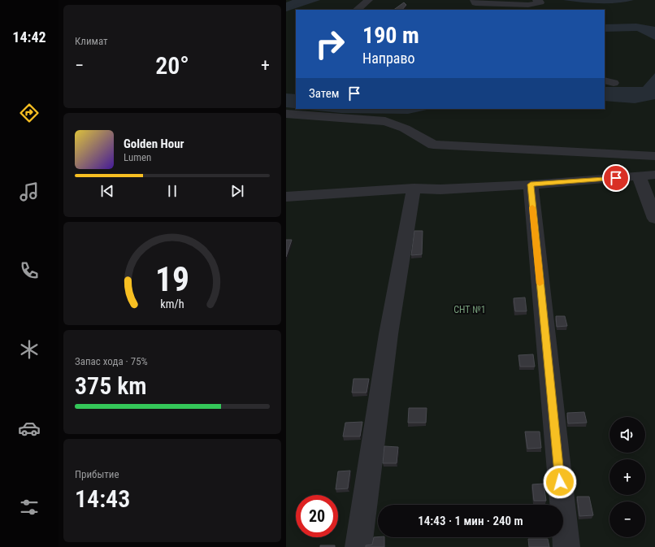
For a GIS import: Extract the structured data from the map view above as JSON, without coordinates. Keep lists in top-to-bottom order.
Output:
{
  "parks": ["СНТ №1"],
  "page": {
    "tabs": "14:42",
    "tile": [
      "Климат",
      ["Запас хода · 75%", "375 km"],
      ["Прибытие", "14:43"]
    ],
    "turn": ["190 m", "Направо"],
    "heat": ["−", "20°", "+"],
    "then": "Затем",
    "song": ["Golden Hour", "Lumen"],
    "map_buttons": ["+", "−"],
    "limit": "20",
    "trip": "14:43 · 1 мин · 240 m",
    "gauge": ["19", "km/h"]
  }
}
